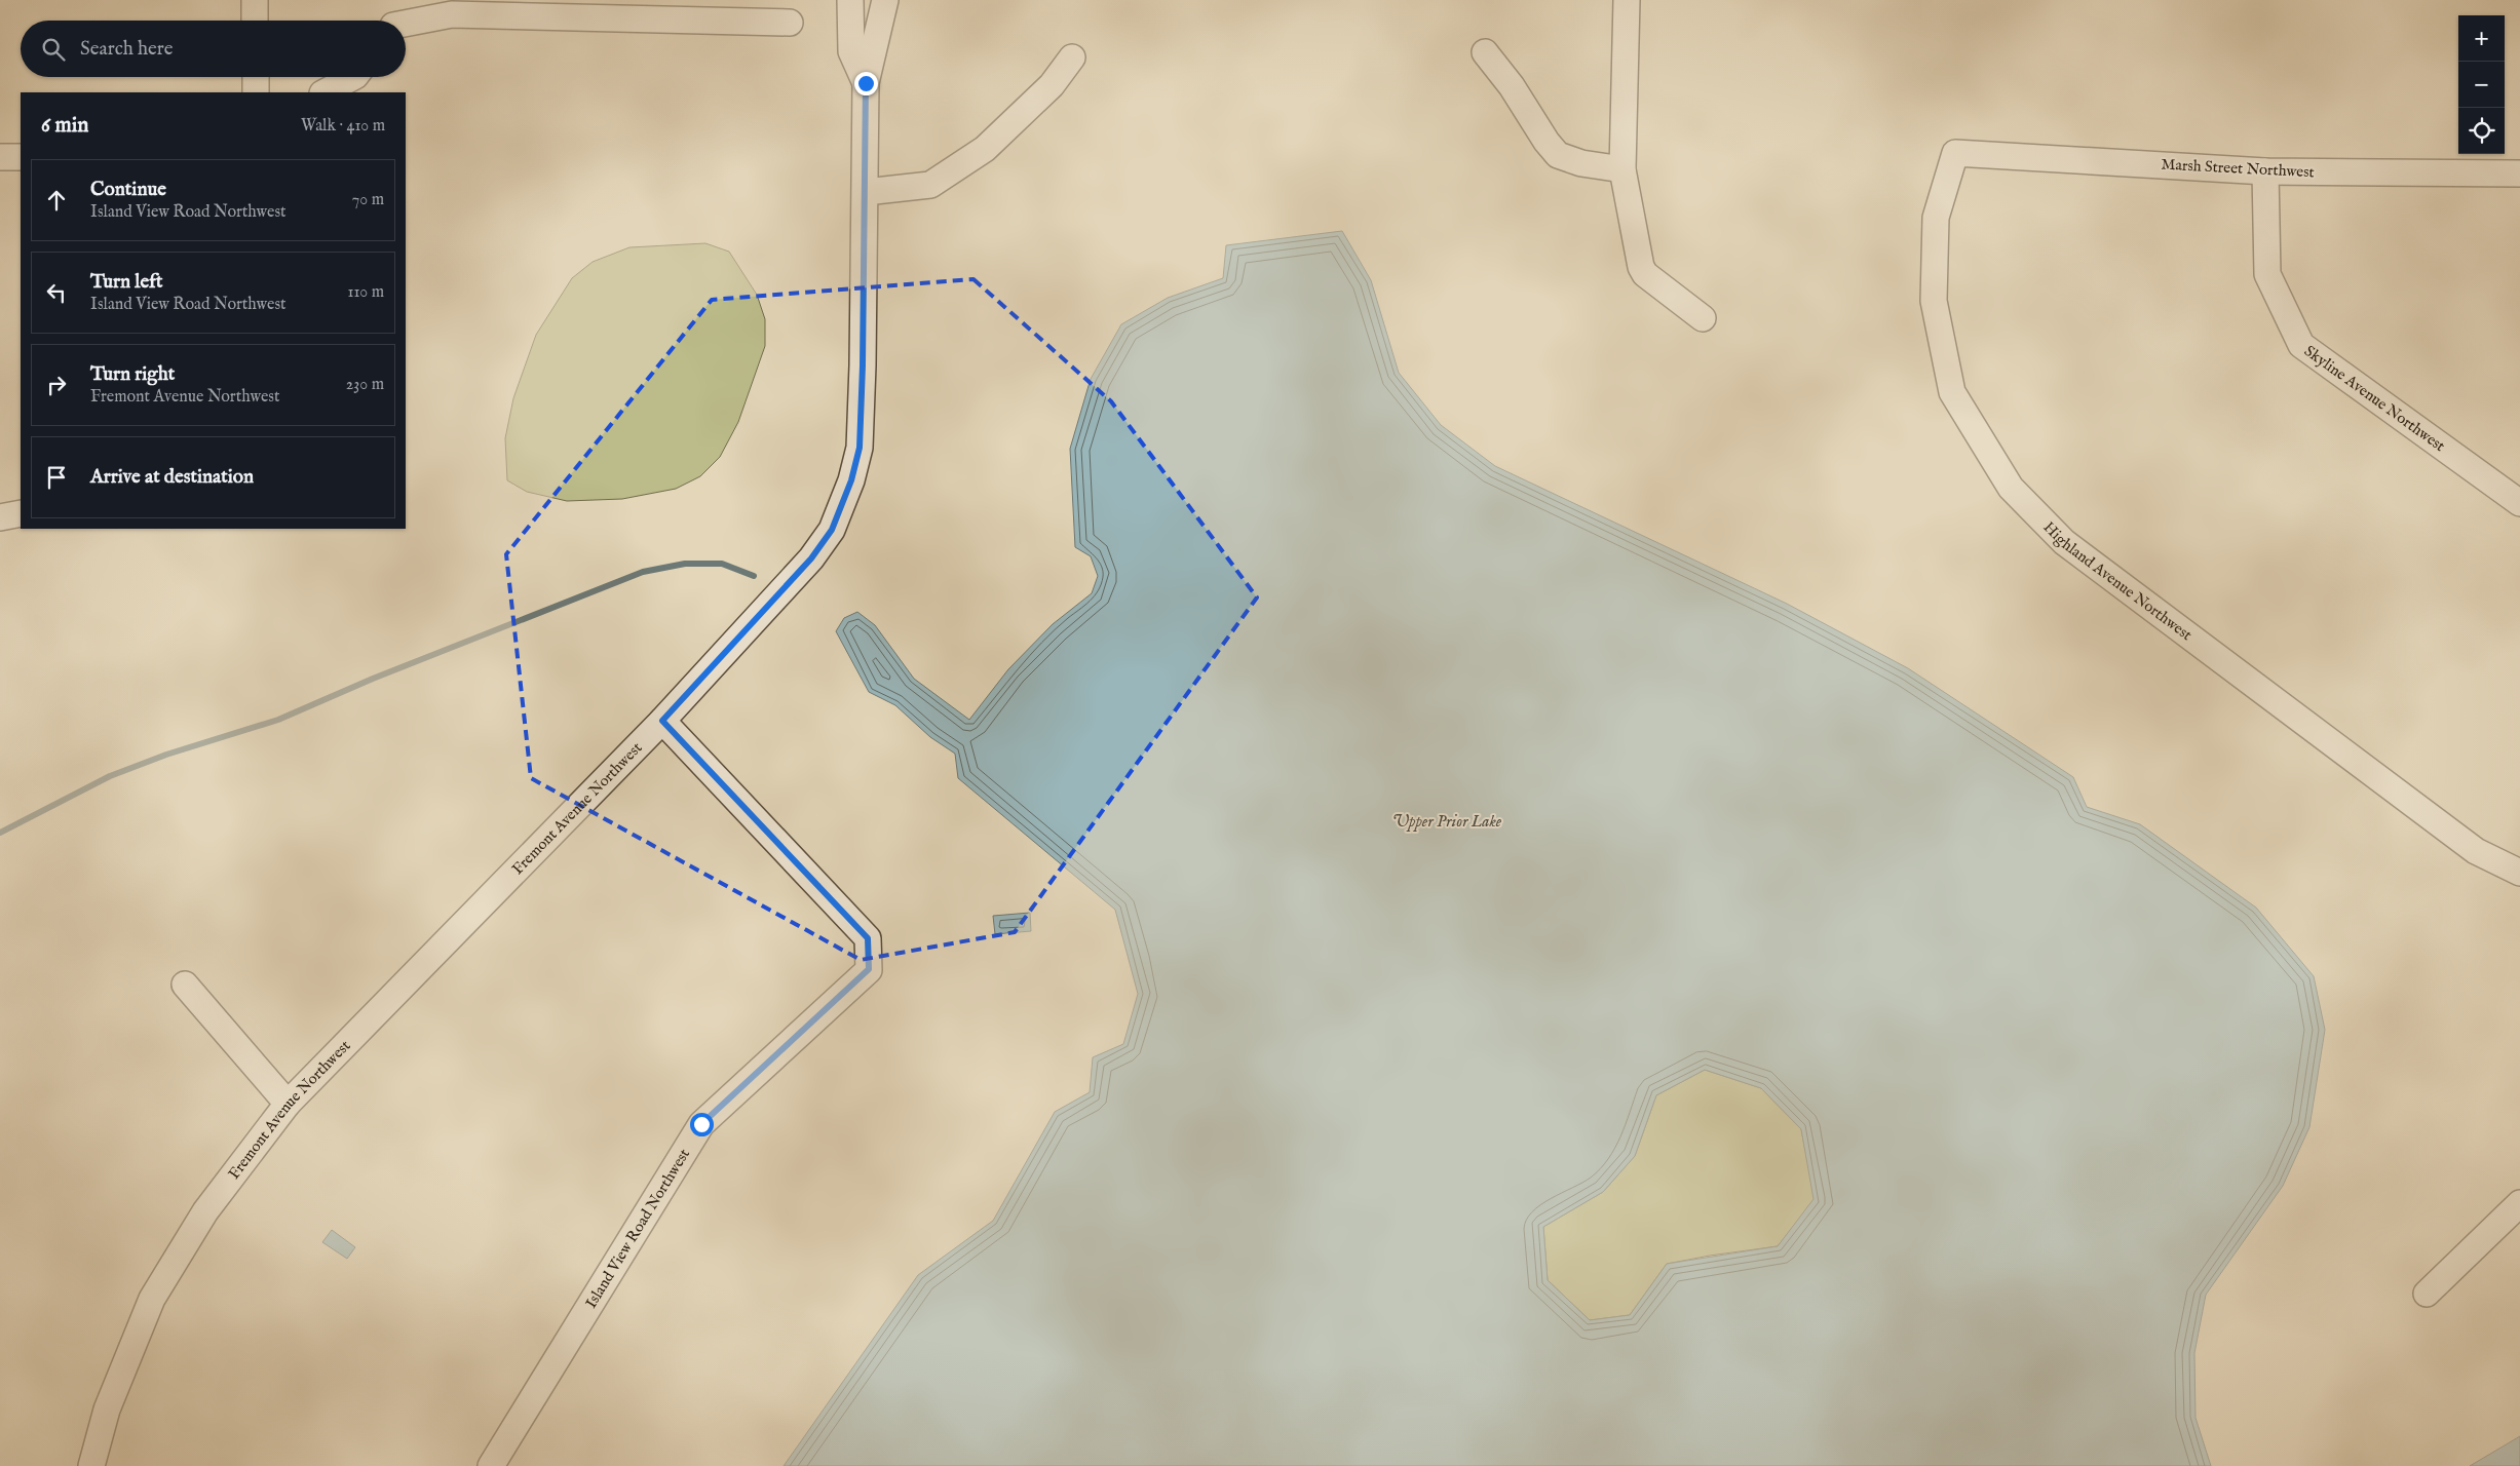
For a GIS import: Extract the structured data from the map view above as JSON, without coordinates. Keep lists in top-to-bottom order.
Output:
{
  "streets": {
    "street": [
      "Marsh Street Northwest",
      "Skyline Avenue Northwest",
      "Highland Avenue Northwest",
      "Fremont Avenue Northwest",
      "Island View Road Northwest"
    ]
  },
  "crossings": [
    ["Marsh Street Northwest", "Skyline Avenue Northwest"],
    ["Marsh Street Northwest", "Highland Avenue Northwest"],
    ["Fremont Avenue Northwest", "Island View Road Northwest"]
  ],
  "water": ["Upper Prior Lake"],
  "page": {
    "map_buttons": ["+", "−"],
    "search": "Search here",
    "heading": ["6 min", "Walk · 410 m"],
    "list": [
      ["Continue", "Island View Road Northwest", "70 m"],
      ["Turn left", "Island View Road Northwest", "110 m"],
      ["Turn right", "Fremont Avenue Northwest", "230 m"],
      "Arrive at destination"
    ]
  }
}
